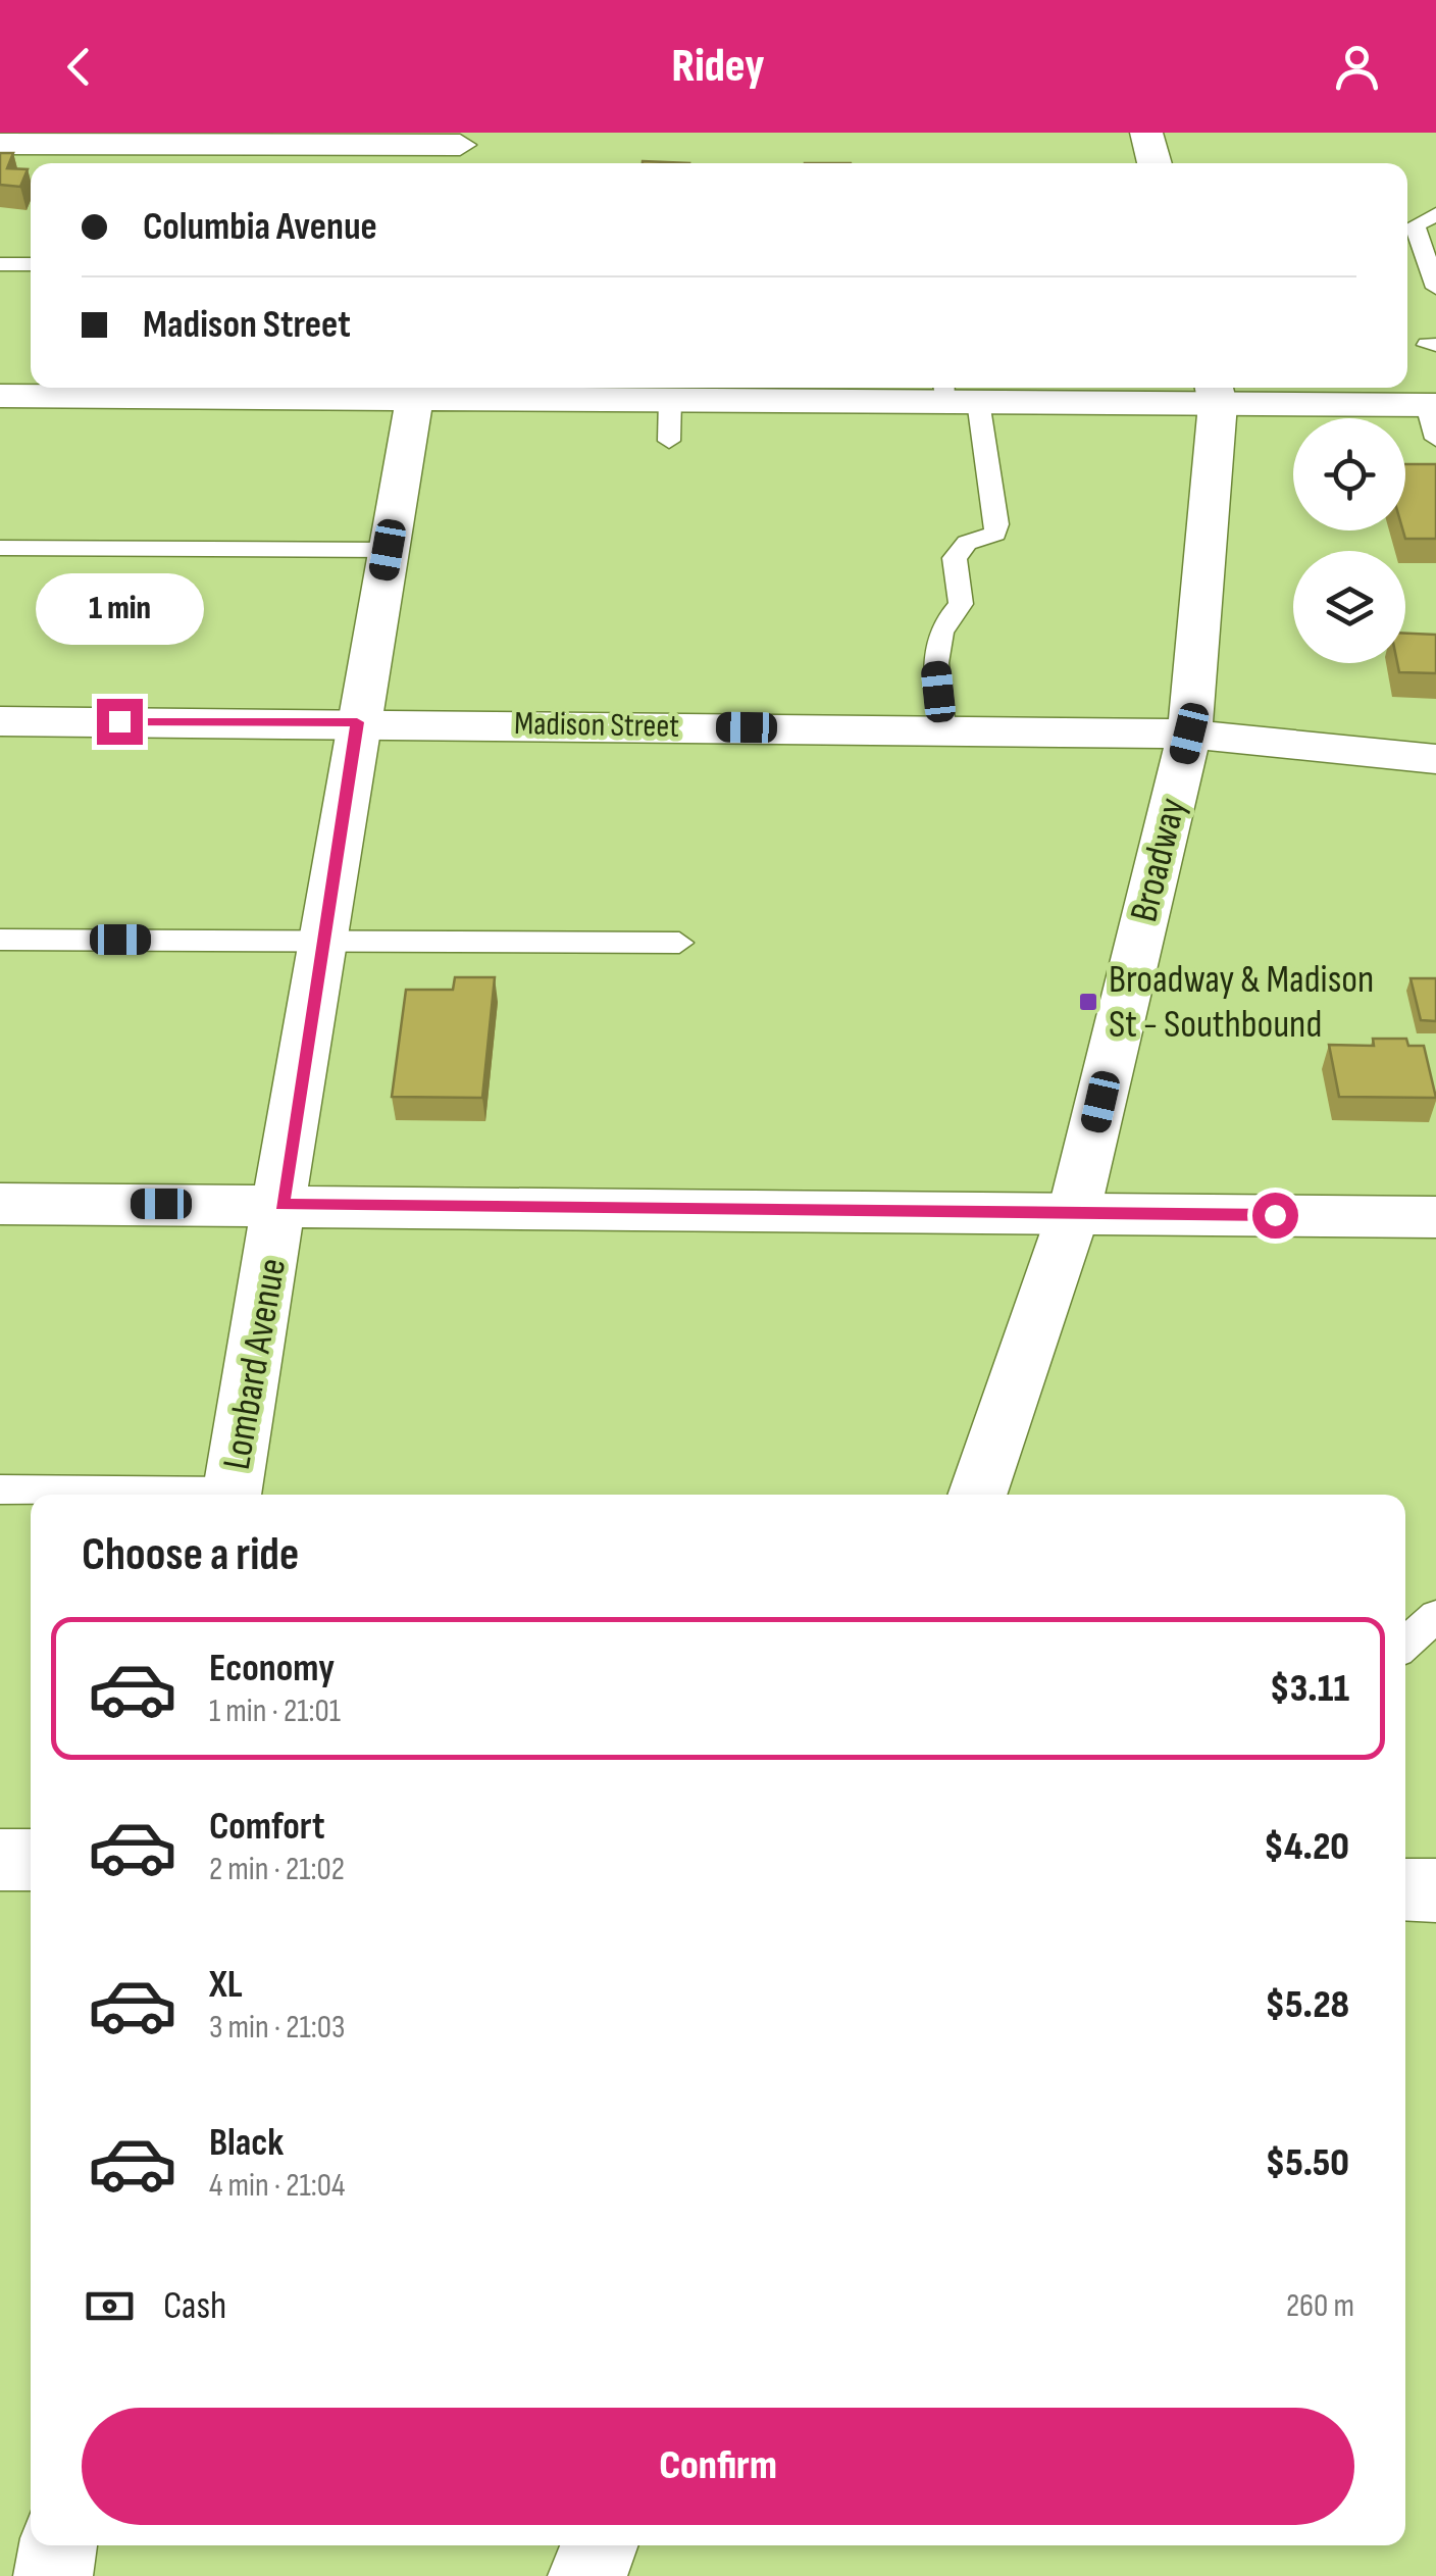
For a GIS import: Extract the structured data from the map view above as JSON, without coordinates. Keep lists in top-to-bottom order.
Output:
{
  "streets": {
    "street": ["Madison Street", "Broadway", "Lombard Avenue"]
  },
  "crossings": [
    ["Madison Street", "Broadway"],
    ["Madison Street", "Lombard Avenue"]
  ],
  "places": {
    "transit": ["Broadway & Madison St - Southbound"]
  },
  "page": {
    "header": "Ridey",
    "banner": ["Columbia Avenue", "Madison Street"],
    "bubble": "1 min",
    "heading": "Choose a ride",
    "list": [
      {
        "name": "Economy",
        "note": "1 min · 21:01",
        "value": "$3.11"
      },
      {
        "name": "Comfort",
        "note": "2 min · 21:02",
        "value": "$4.20"
      },
      {
        "name": "XL",
        "note": "3 min · 21:03",
        "value": "$5.28"
      },
      {
        "name": "Black",
        "note": "4 min · 21:04",
        "value": "$5.50"
      }
    ],
    "pay": ["Cash", "260 m"],
    "buttons": "Confirm"
  }
}
